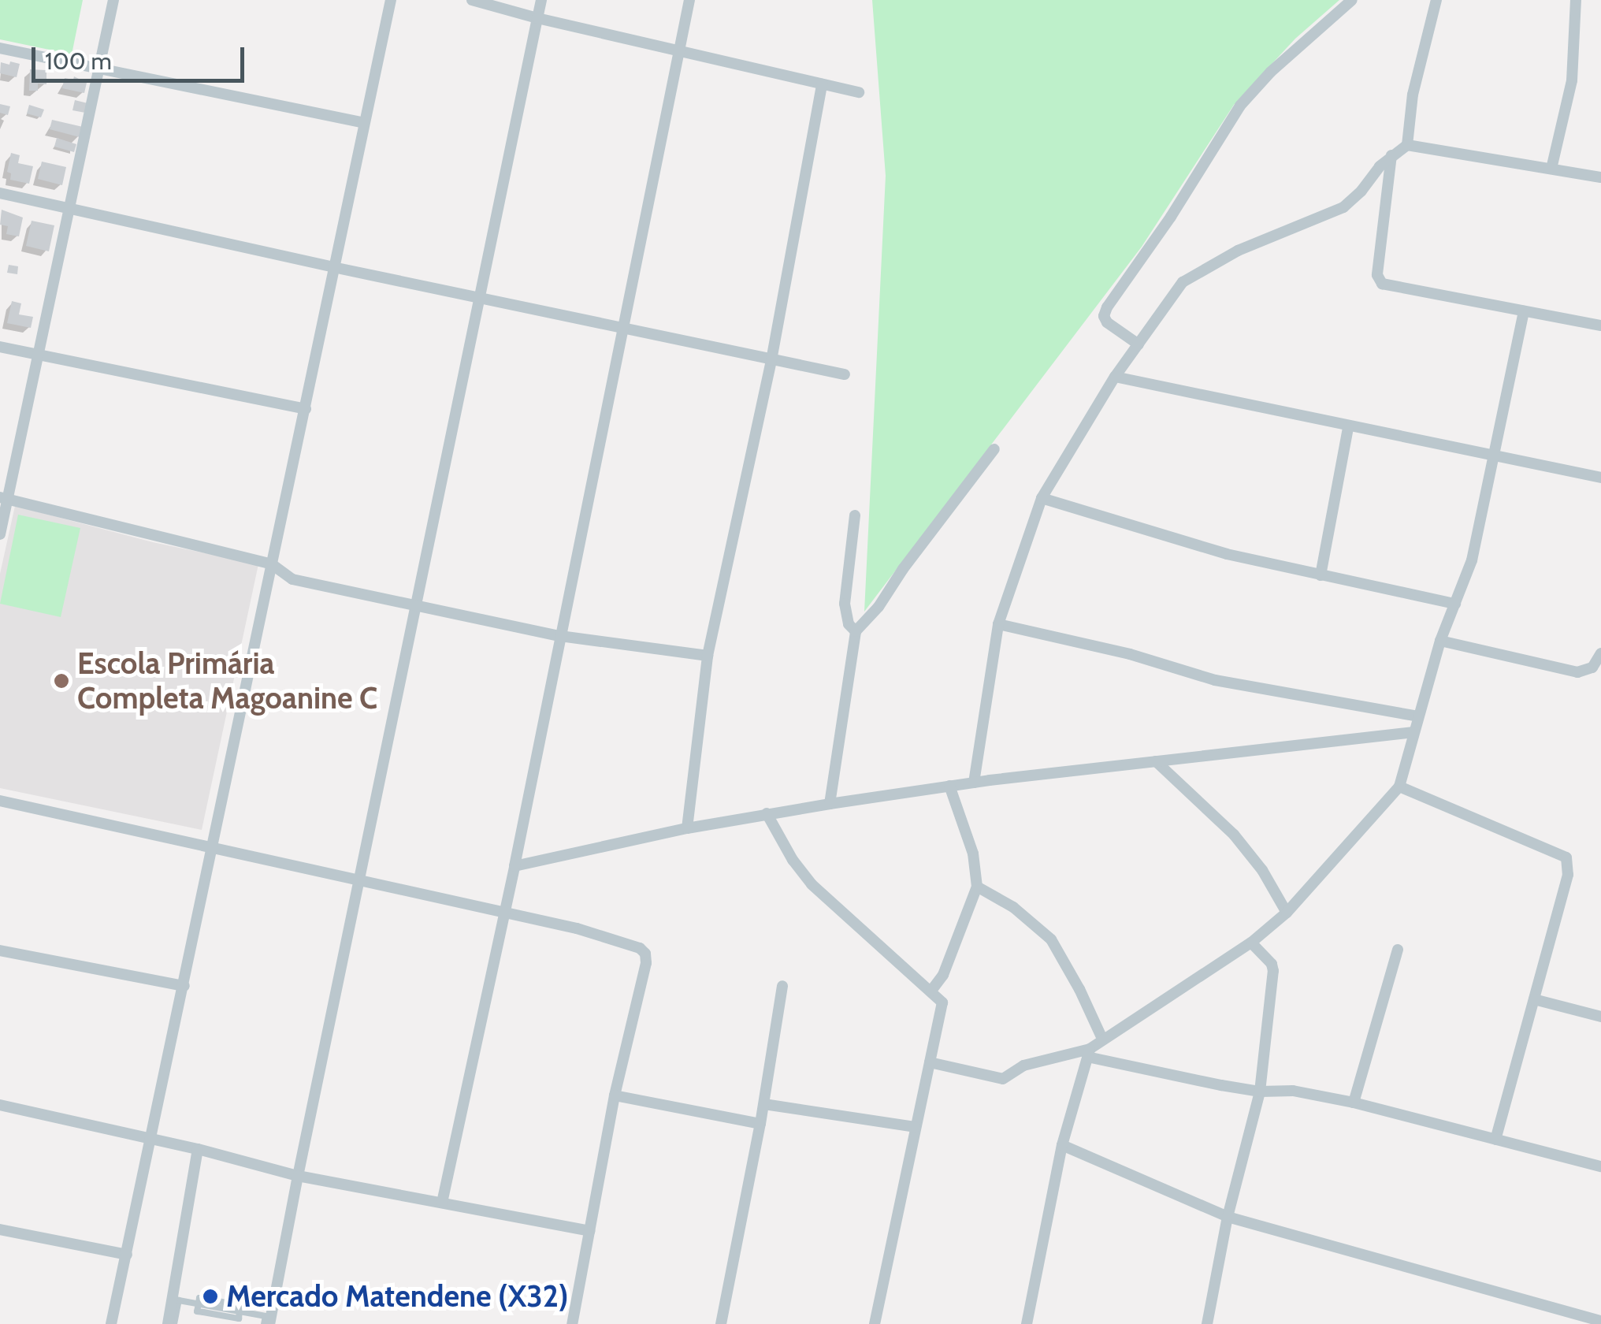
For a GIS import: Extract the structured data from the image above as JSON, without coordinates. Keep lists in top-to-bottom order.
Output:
{
  "places": ["Escola Primária Completa Magoanine C", "Mercado Matendene (X32)"],
  "scale_bar": "100 m"
}
